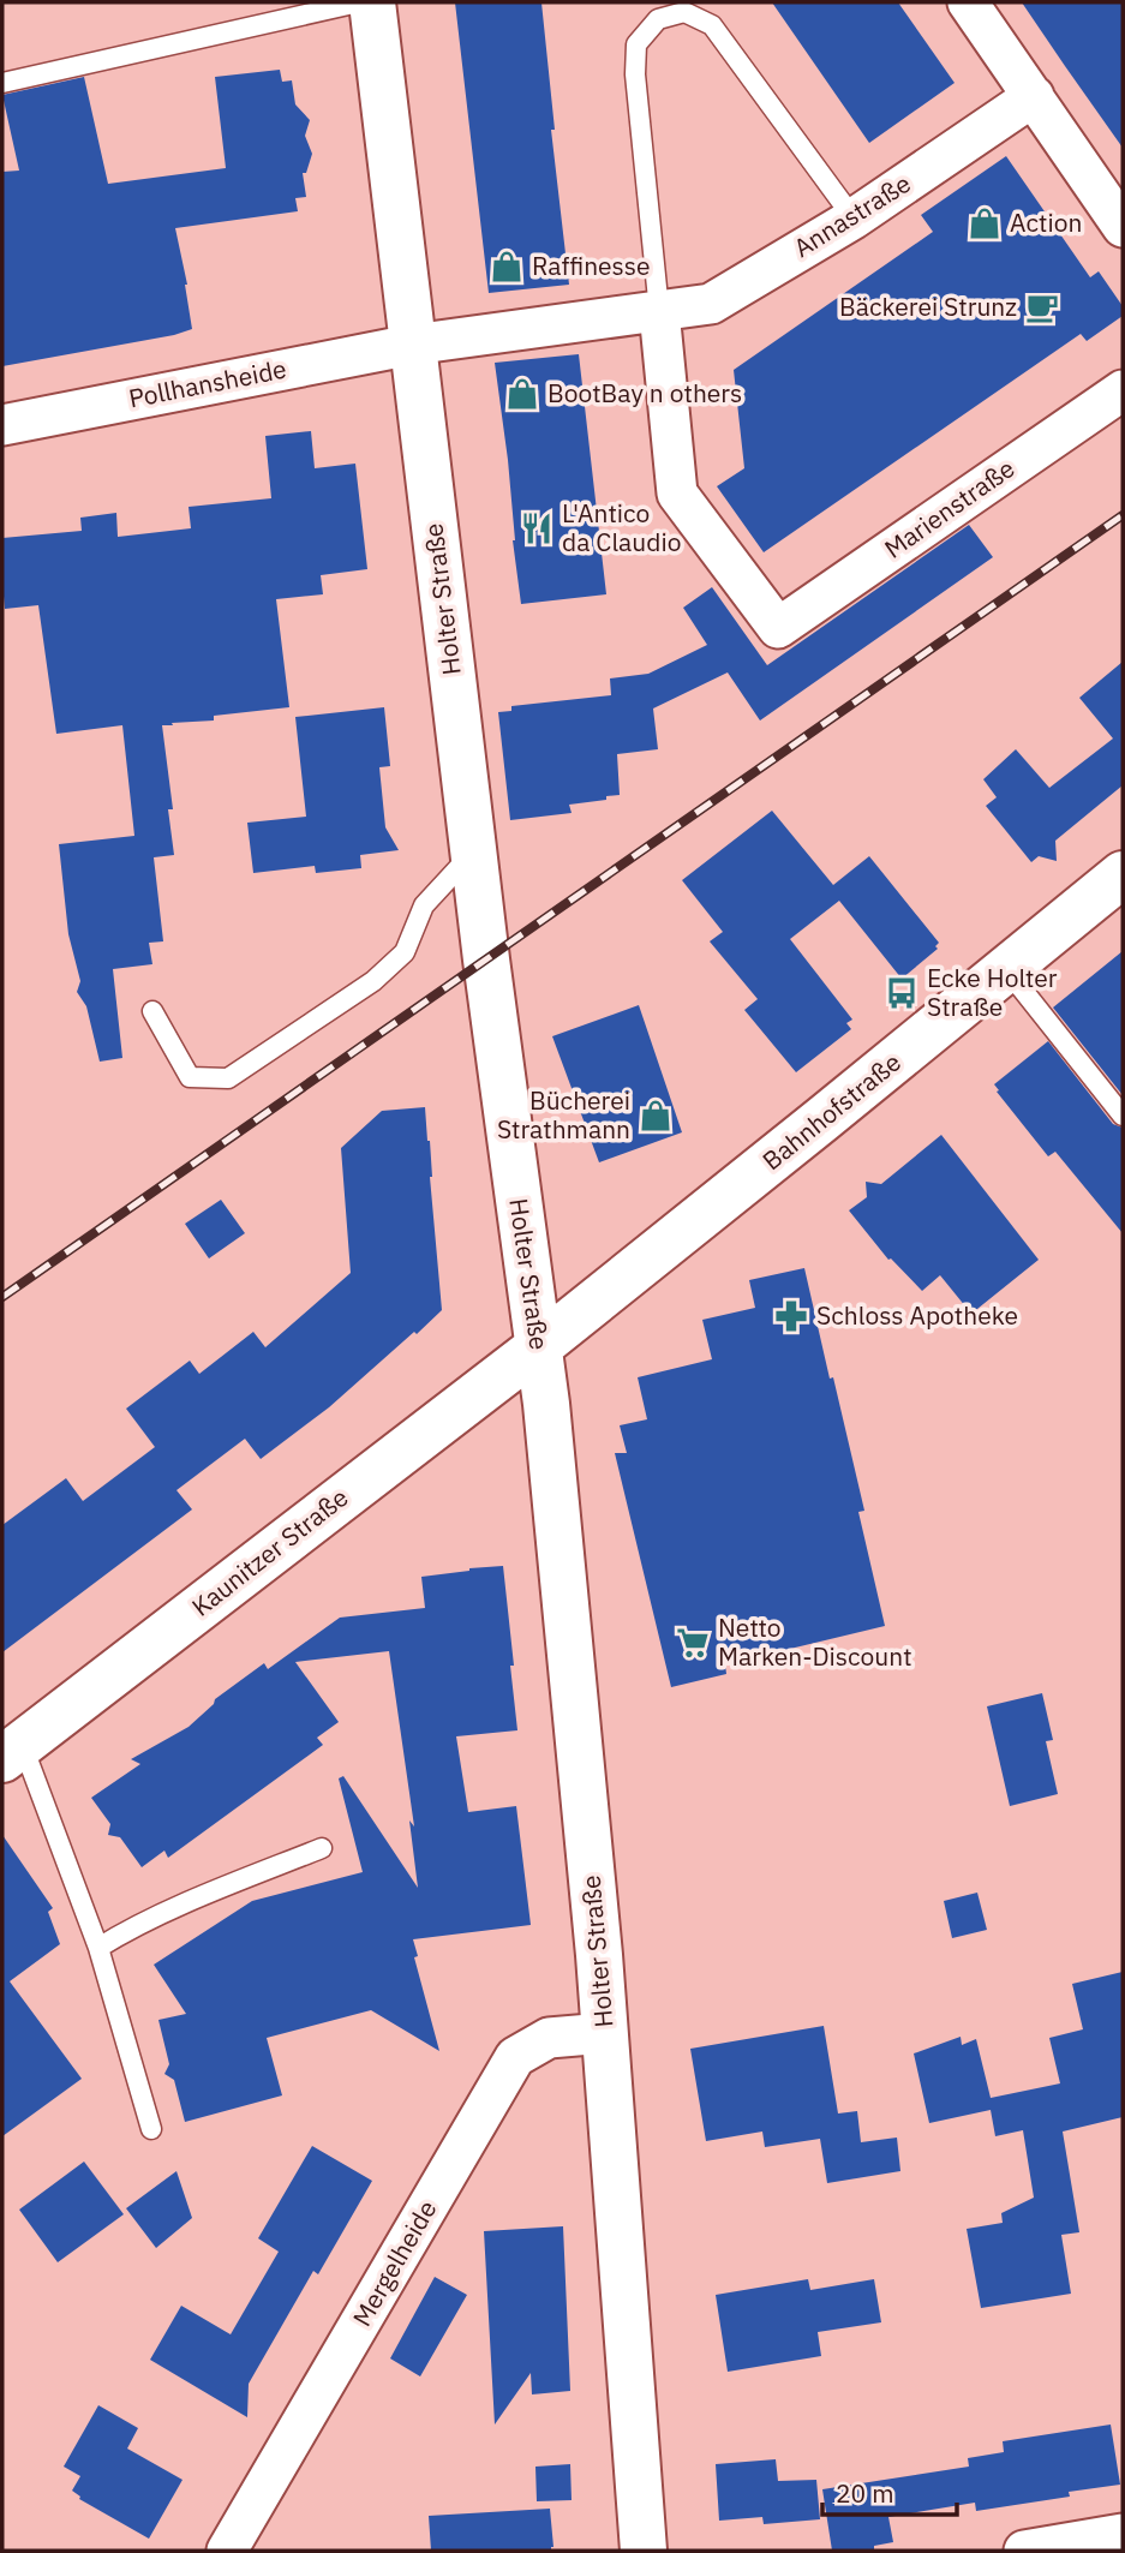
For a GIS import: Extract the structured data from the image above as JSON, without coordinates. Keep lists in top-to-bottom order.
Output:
{
  "streets": {
    "street": [
      "Annastraße",
      "Pollhansheide",
      "Marienstraße",
      "Holter Straße",
      "Bahnhofstraße",
      "Kaunitzer Straße",
      "Mergelheide"
    ]
  },
  "crossings": [
    ["Annastraße", "Pollhansheide"],
    ["Annastraße", "Marienstraße"],
    ["Annastraße", "Holter Straße"],
    ["Pollhansheide", "Holter Straße"],
    ["Holter Straße", "Bahnhofstraße"],
    ["Holter Straße", "Kaunitzer Straße"],
    ["Holter Straße", "Mergelheide"],
    ["Bahnhofstraße", "Kaunitzer Straße"]
  ],
  "places": {
    "shop": [
      "Action",
      "Raffinesse",
      "BootBay n others",
      "Bücherei Strathmann"
    ],
    "cafe": ["Bäckerei Strunz"],
    "restaurant": ["L'Antico da Claudio"],
    "bus stop": ["Ecke Holter Straße"],
    "pharmacy": ["Schloss Apotheke"],
    "supermarket": ["Netto Marken-Discount"]
  },
  "scale_bar": "20 m"
}
